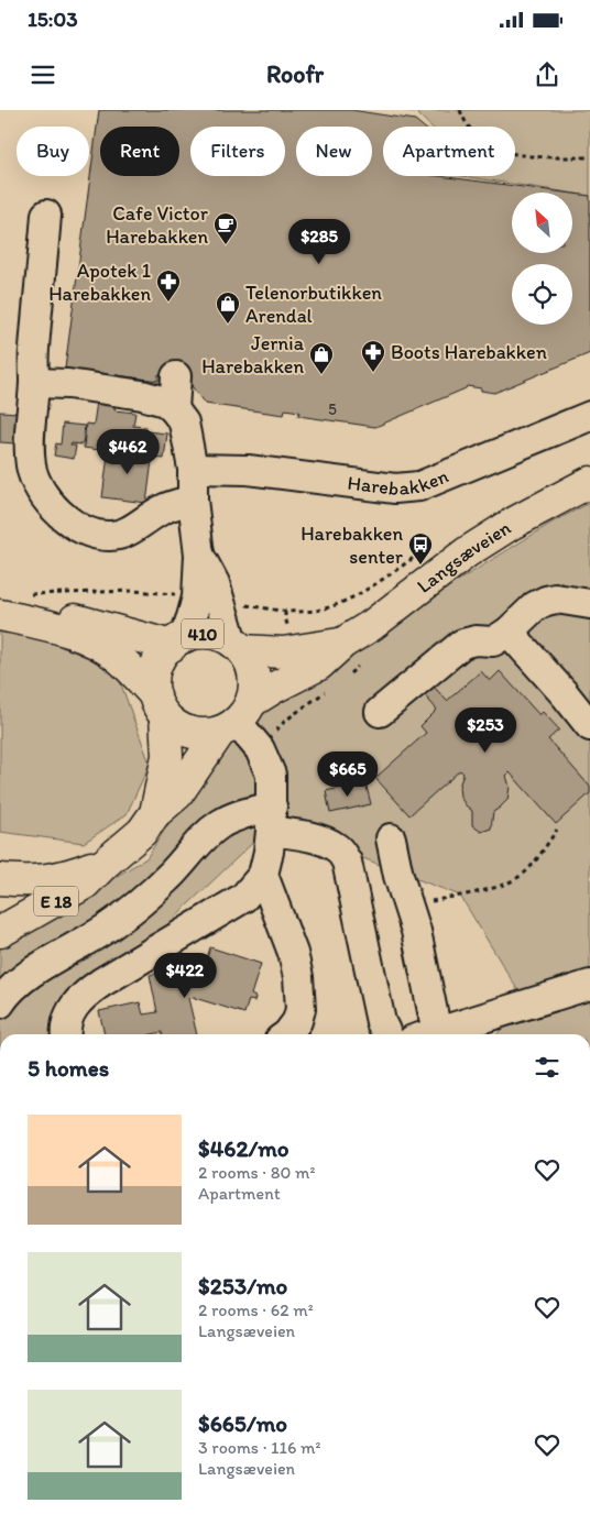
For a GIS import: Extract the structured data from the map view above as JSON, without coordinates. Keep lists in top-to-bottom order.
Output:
{
  "streets": {
    "main road": ["Langsæveien", "410", "E 18"],
    "lane": ["Harebakken"]
  },
  "crossings": [
    ["Langsæveien", "410"],
    ["Langsæveien", "E 18"],
    ["410", "E 18"]
  ],
  "places": {
    "cafe": ["Cafe Victor Harebakken"],
    "pharmacy": ["Apotek 1 Harebakken", "Boots Harebakken"],
    "shop": ["Telenorbutikken Arendal", "Jernia Harebakken"],
    "bus stop": ["Harebakken senter"]
  },
  "house_numbers": ["5"],
  "north": "top left",
  "page": {
    "status": "15:03",
    "header": "Roofr",
    "chip": [
      "Buy",
      "Rent",
      "Filters",
      "New",
      "Apartment"
    ],
    "price": [
      "$285",
      "$462",
      "$253",
      "$665",
      "$422"
    ],
    "heading": "5 homes",
    "list": [
      {
        "name": "$462/mo",
        "note": "2 rooms · 80 m² · Apartment"
      },
      {
        "name": "$253/mo",
        "note": "2 rooms · 62 m² · Langsæveien"
      },
      {
        "name": "$665/mo",
        "note": "3 rooms · 116 m² · Langsæveien"
      }
    ]
  }
}
